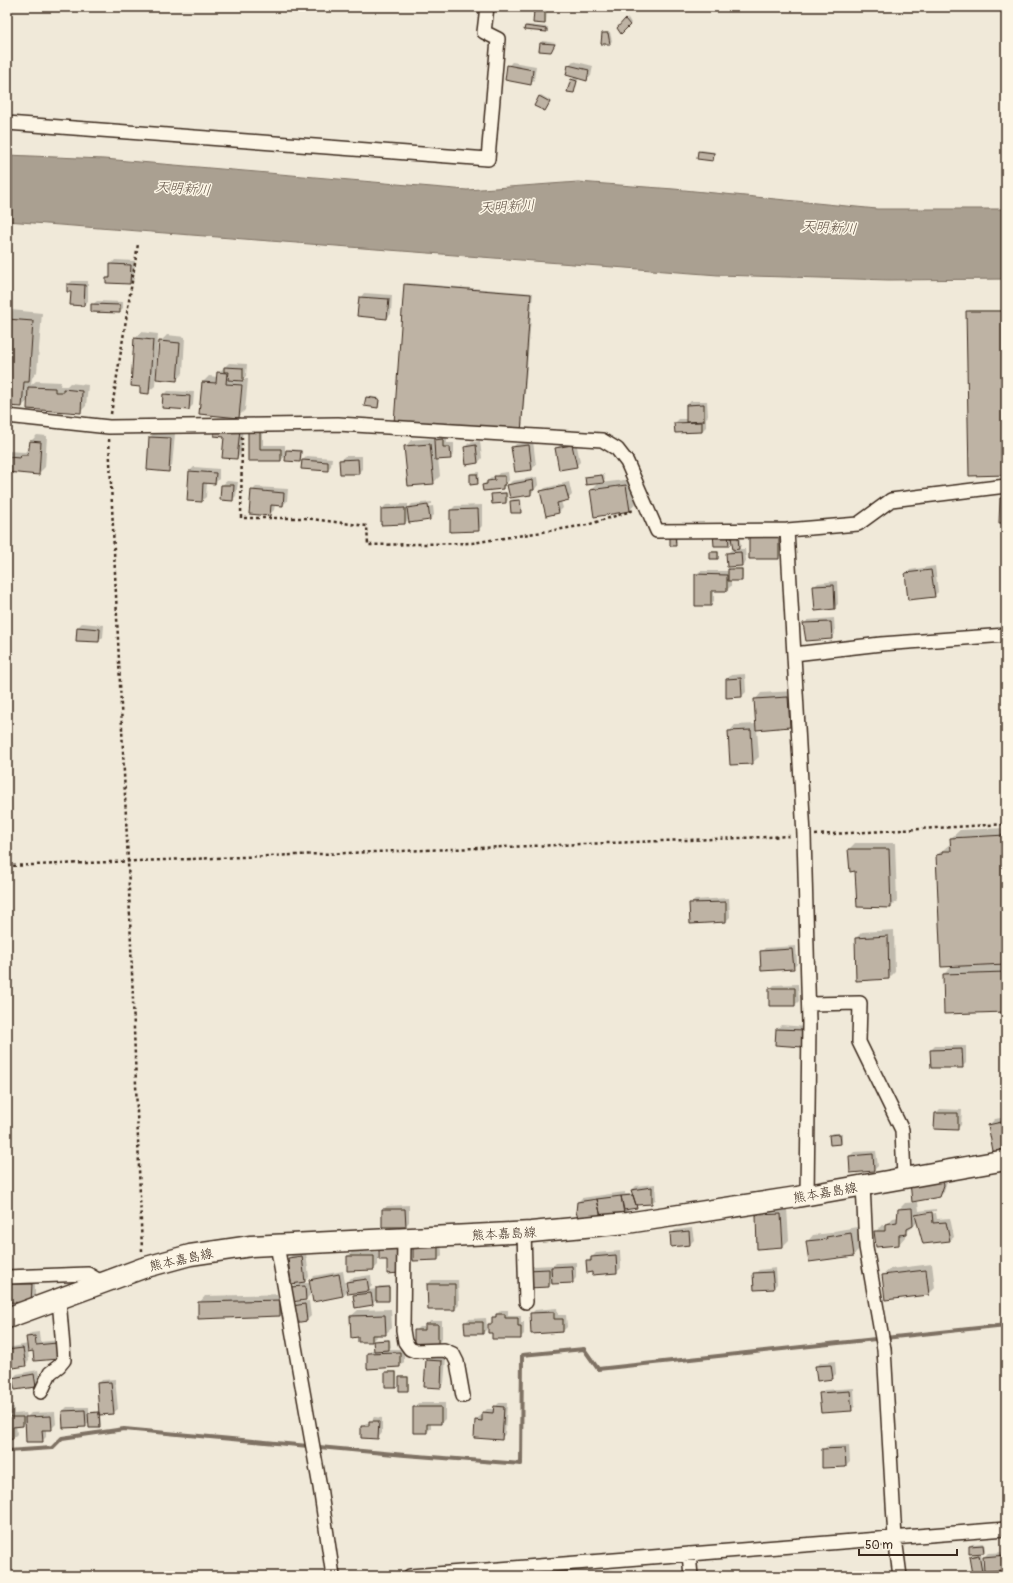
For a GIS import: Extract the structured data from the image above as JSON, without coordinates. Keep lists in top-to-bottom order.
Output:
{
  "streets": {
    "main road": ["熊本嘉島線"]
  },
  "water": ["天明新川"],
  "scale_bar": "50 m"
}
